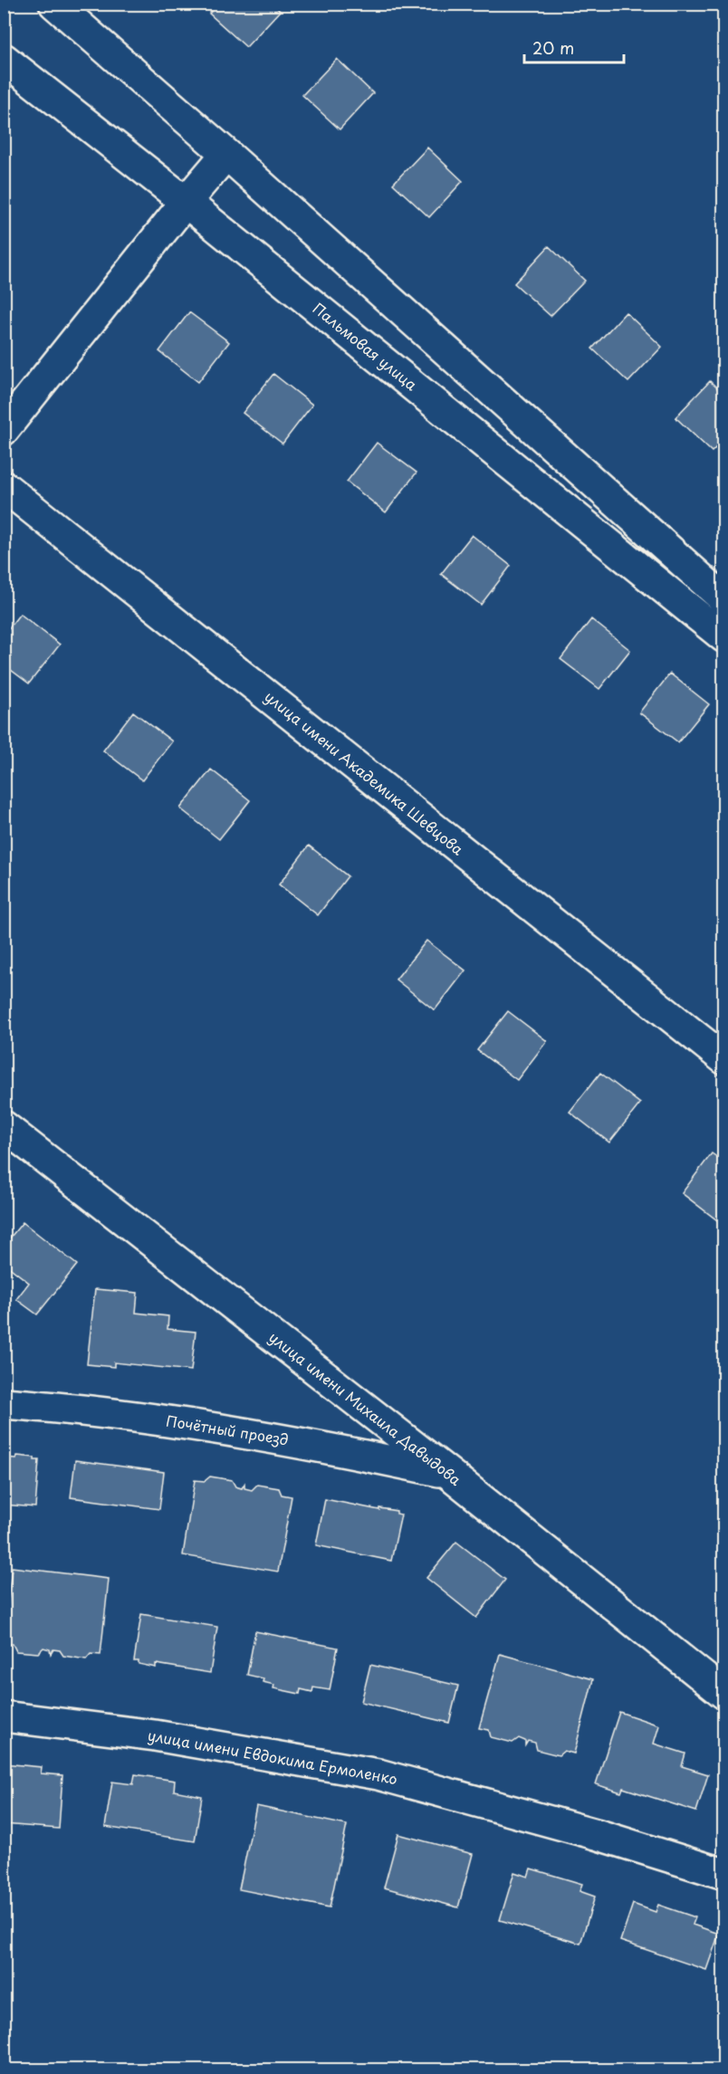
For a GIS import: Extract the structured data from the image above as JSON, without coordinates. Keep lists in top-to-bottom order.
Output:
{
  "streets": {
    "street": [
      "Пальмовая улица",
      "улица имени Академика Шевцова",
      "улица имени Михаила Давыдова",
      "Почётный проезд",
      "улица имени Евдокима Ермоленко"
    ]
  },
  "crossings": [
    ["улица имени Михаила Давыдова", "Почётный проезд"]
  ],
  "scale_bar": "20 m"
}
